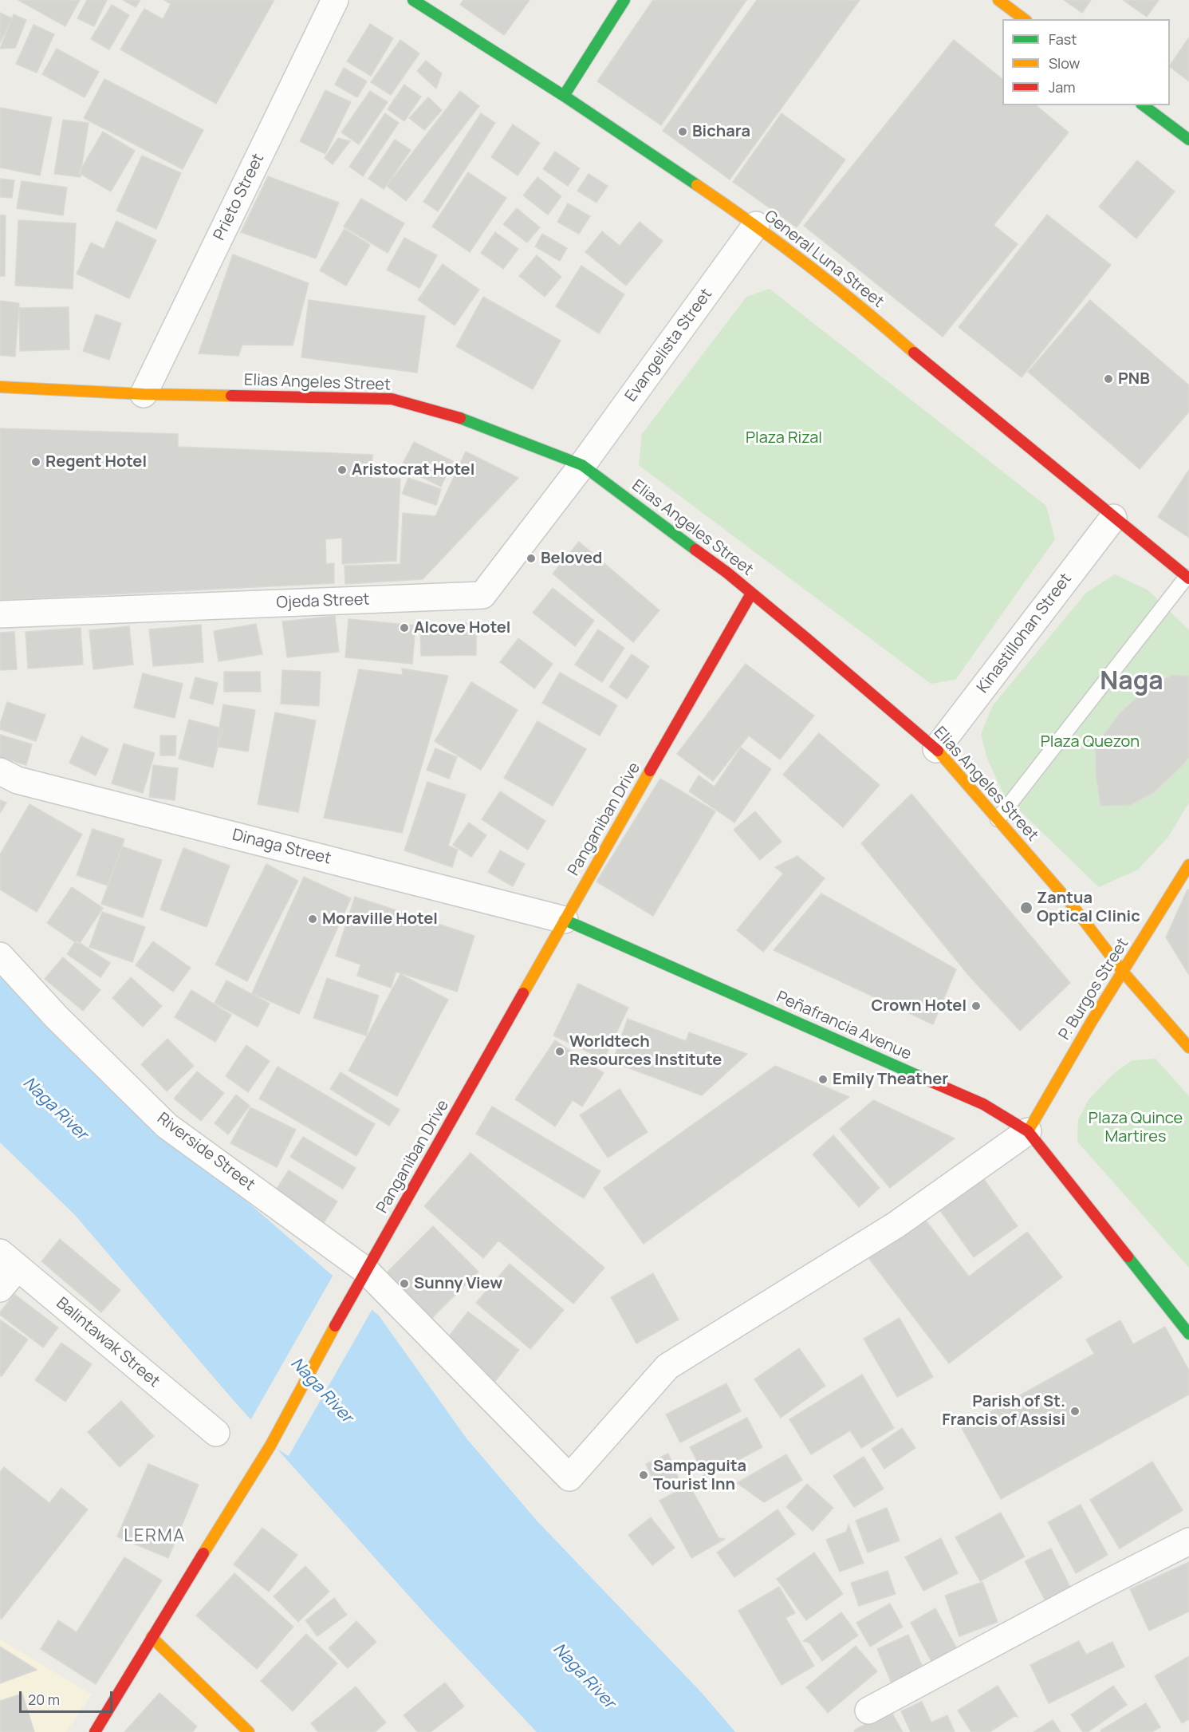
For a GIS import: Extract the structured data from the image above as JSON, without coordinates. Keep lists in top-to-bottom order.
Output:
{
  "streets": {
    "main road": [
      "General Luna Street",
      "Elias Angeles Street",
      "Panganiban Drive",
      "P. Burgos Street",
      "Peñafrancia Avenue"
    ],
    "street": [
      "Prieto Street",
      "Evangelista Street",
      "Ojeda Street",
      "Kinastillohan Street",
      "Dinaga Street",
      "Riverside Street",
      "Balintawak Street"
    ]
  },
  "crossings": [
    ["Prieto Street", "Elias Angeles Street"],
    ["General Luna Street", "Evangelista Street"],
    ["General Luna Street", "Kinastillohan Street"],
    ["Evangelista Street", "Elias Angeles Street"],
    ["Evangelista Street", "Ojeda Street"],
    ["Elias Angeles Street", "Ojeda Street"],
    ["Elias Angeles Street", "Kinastillohan Street"],
    ["Elias Angeles Street", "Panganiban Drive"],
    ["Elias Angeles Street", "P. Burgos Street"],
    ["Panganiban Drive", "Dinaga Street"],
    ["Panganiban Drive", "Peñafrancia Avenue"],
    ["Panganiban Drive", "Riverside Street"],
    ["Dinaga Street", "Peñafrancia Avenue"],
    ["P. Burgos Street", "Peñafrancia Avenue"],
    ["P. Burgos Street", "Riverside Street"],
    ["Peñafrancia Avenue", "Riverside Street"]
  ],
  "districts": ["Naga", "LERMA"],
  "water": ["Naga River"],
  "parks": ["Plaza Rizal", "Plaza Quezon", "Plaza Quince Martires"],
  "places": [
    "Bichara",
    "PNB",
    "Regent Hotel",
    "Aristocrat Hotel",
    "Beloved",
    "Alcove Hotel",
    "Zantua Optical Clinic",
    "Moraville Hotel",
    "Crown Hotel",
    "Worldtech Resources Institute",
    "Emily Theather",
    "Sunny View",
    "Parish of St. Francis of Assisi",
    "Sampaguita Tourist Inn"
  ],
  "legend": ["Fast", "Slow", "Jam"],
  "scale_bar": "20 m"
}
